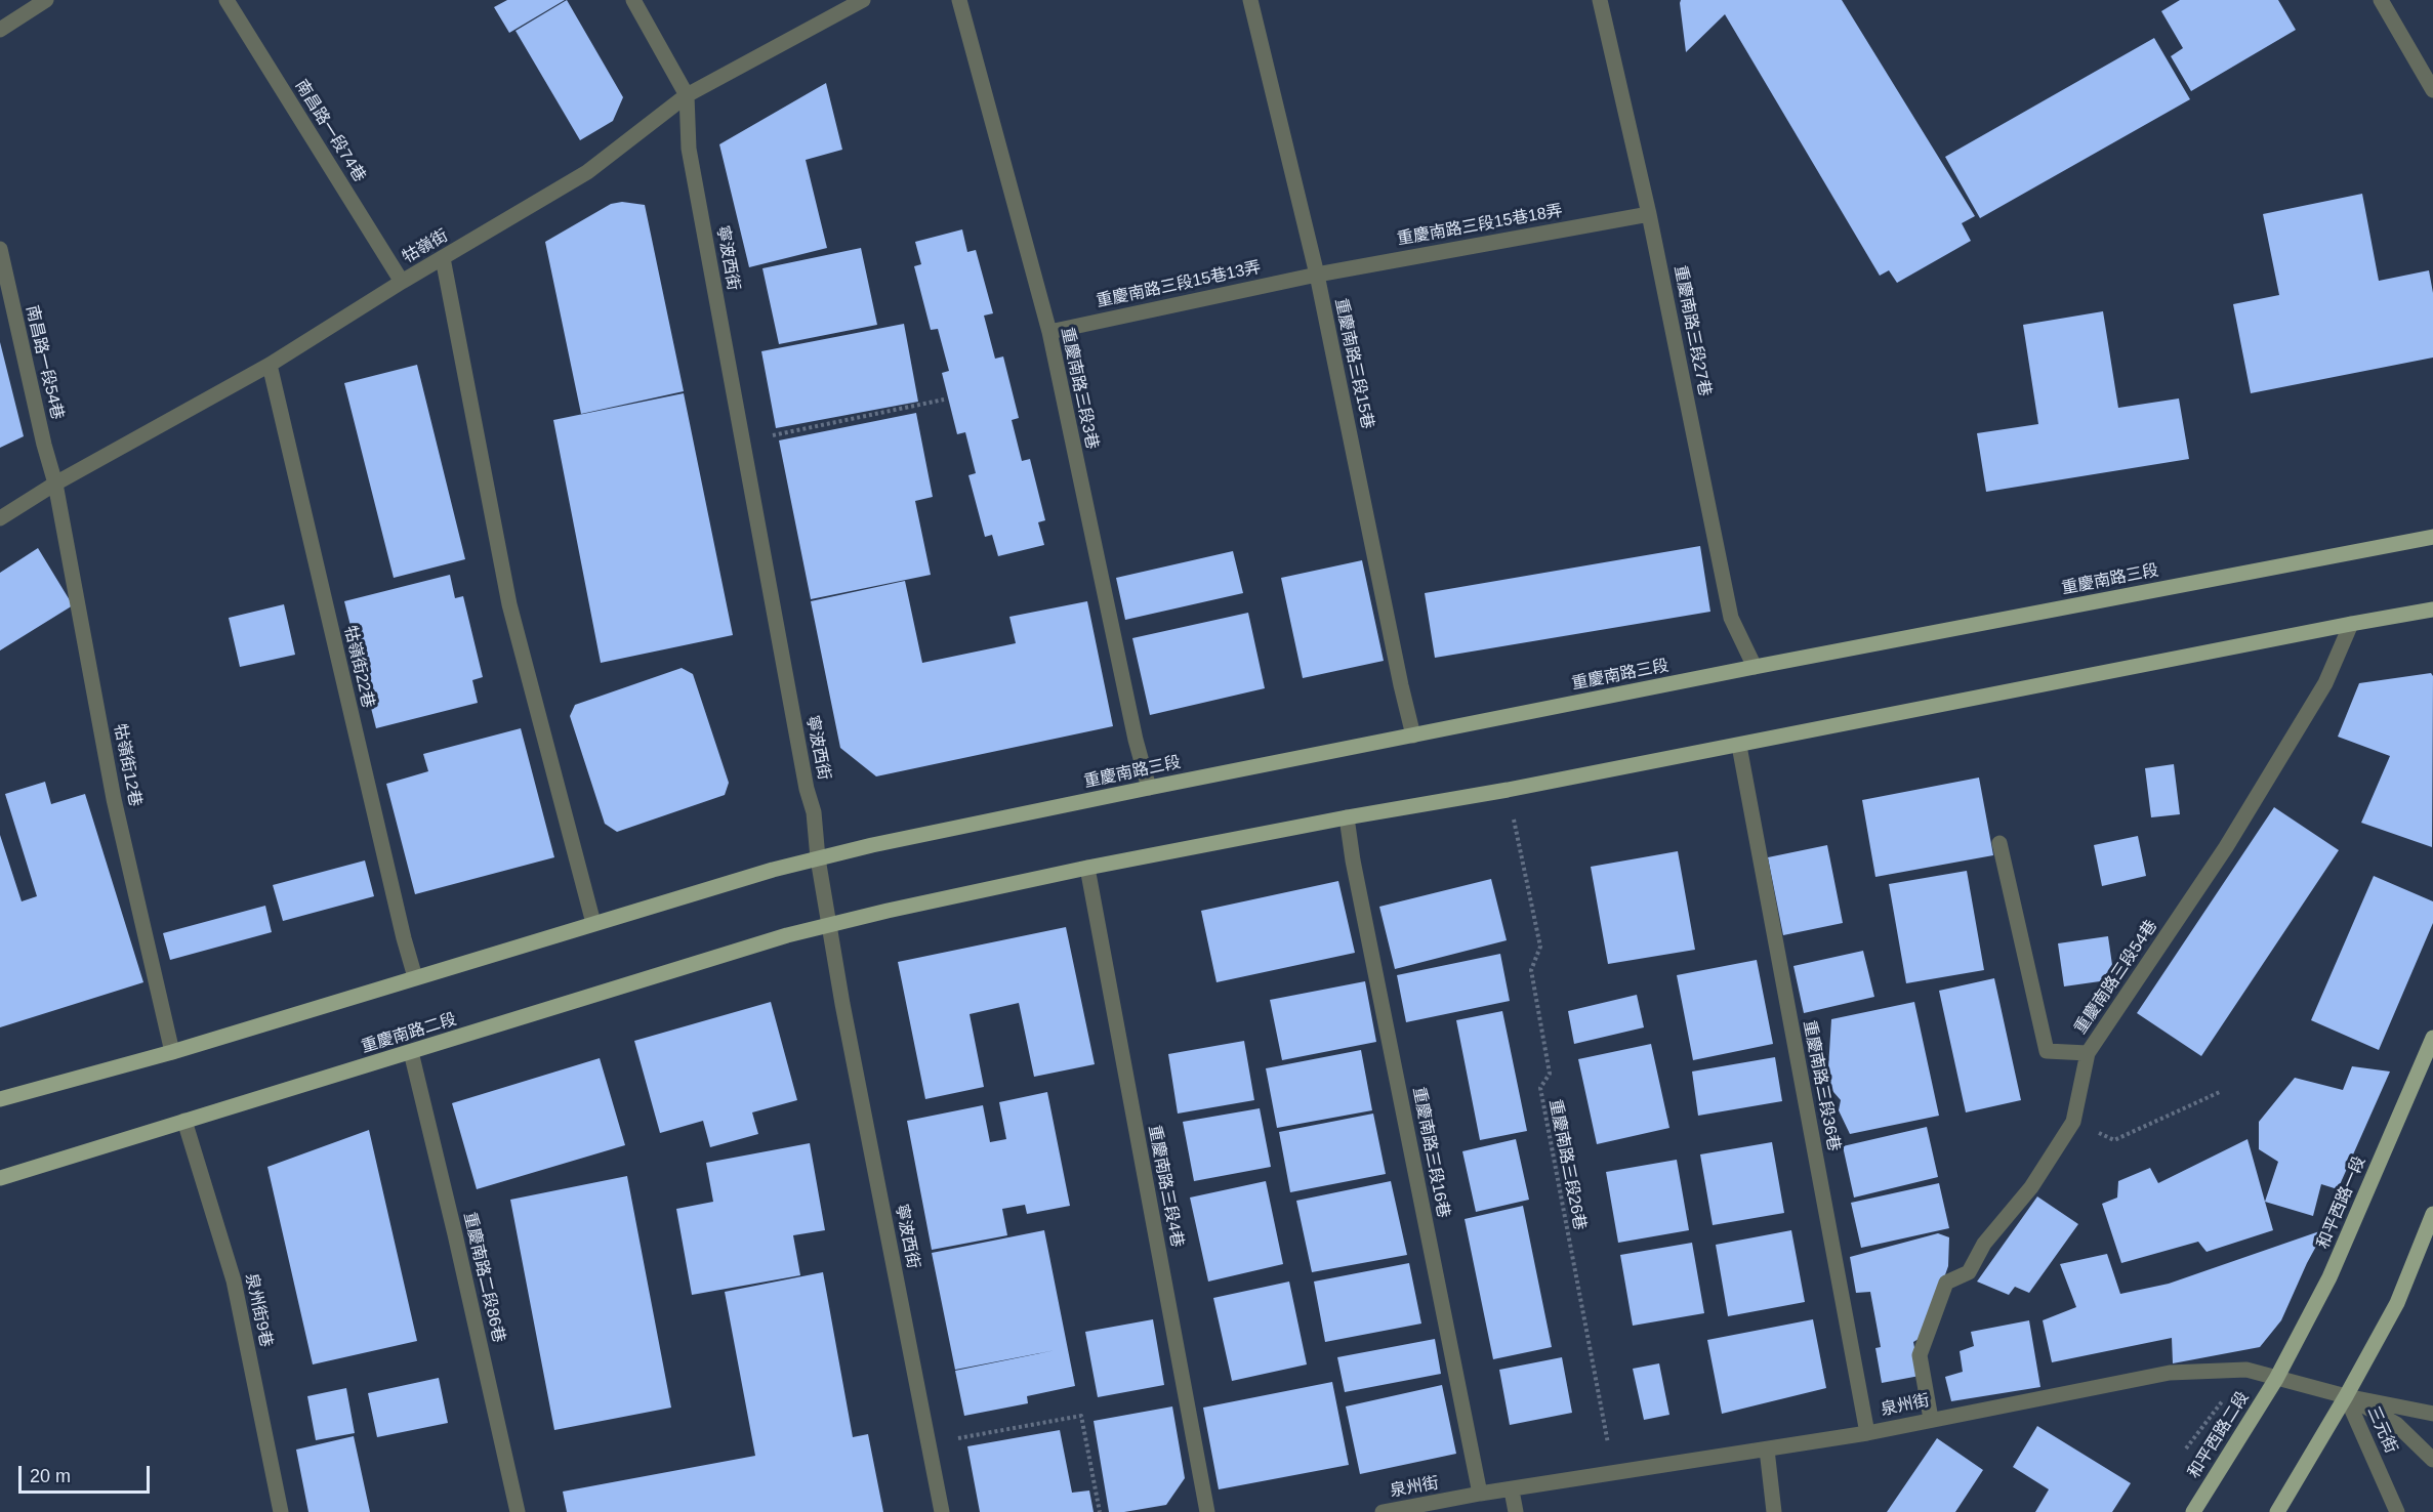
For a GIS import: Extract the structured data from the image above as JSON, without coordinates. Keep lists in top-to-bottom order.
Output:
{
  "streets": {
    "main road": [
      "重慶南路三段",
      "重慶南路二段",
      "和平西路一段",
      "和平西路二段"
    ],
    "street": [
      "南昌路一段74巷",
      "重慶南路三段15巷18弄",
      "牯嶺街",
      "寧波西街",
      "重慶南路三段15巷13弄",
      "重慶南路三段27巷",
      "南昌路一段54巷",
      "重慶南路三段15巷",
      "重慶南路三段3巷",
      "牯嶺街22巷",
      "牯嶺街12巷",
      "重慶南路三段54巷",
      "重慶南路三段36巷",
      "重慶南路三段16巷",
      "重慶南路三段4巷",
      "重慶南路二段86巷",
      "泉州街9巷",
      "泉州街",
      "三元街"
    ],
    "path": ["重慶南路三段26巷"]
  },
  "crossings": [
    ["南昌路一段74巷", "牯嶺街"],
    ["重慶南路三段15巷18弄", "重慶南路三段15巷13弄"],
    ["重慶南路三段15巷18弄", "重慶南路三段27巷"],
    ["重慶南路三段15巷18弄", "重慶南路三段15巷"],
    ["牯嶺街", "寧波西街"],
    ["牯嶺街", "南昌路一段54巷"],
    ["牯嶺街", "牯嶺街22巷"],
    ["牯嶺街", "牯嶺街12巷"],
    ["寧波西街", "重慶南路三段"],
    ["寧波西街", "重慶南路二段"],
    ["重慶南路三段15巷13弄", "重慶南路三段15巷"],
    ["重慶南路三段15巷13弄", "重慶南路三段3巷"],
    ["重慶南路三段27巷", "重慶南路三段"],
    ["南昌路一段54巷", "牯嶺街12巷"],
    ["重慶南路三段15巷", "重慶南路三段"],
    ["重慶南路三段3巷", "重慶南路三段"],
    ["重慶南路三段54巷", "泉州街"],
    ["重慶南路二段", "重慶南路二段86巷"],
    ["重慶南路二段", "泉州街9巷"],
    ["重慶南路三段36巷", "泉州街"],
    ["重慶南路三段16巷", "泉州街"],
    ["重慶南路三段26巷", "泉州街"],
    ["和平西路一段", "泉州街"],
    ["和平西路一段", "和平西路二段"],
    ["泉州街", "三元街"],
    ["泉州街", "和平西路二段"]
  ],
  "scale_bar": "20 m"
}
